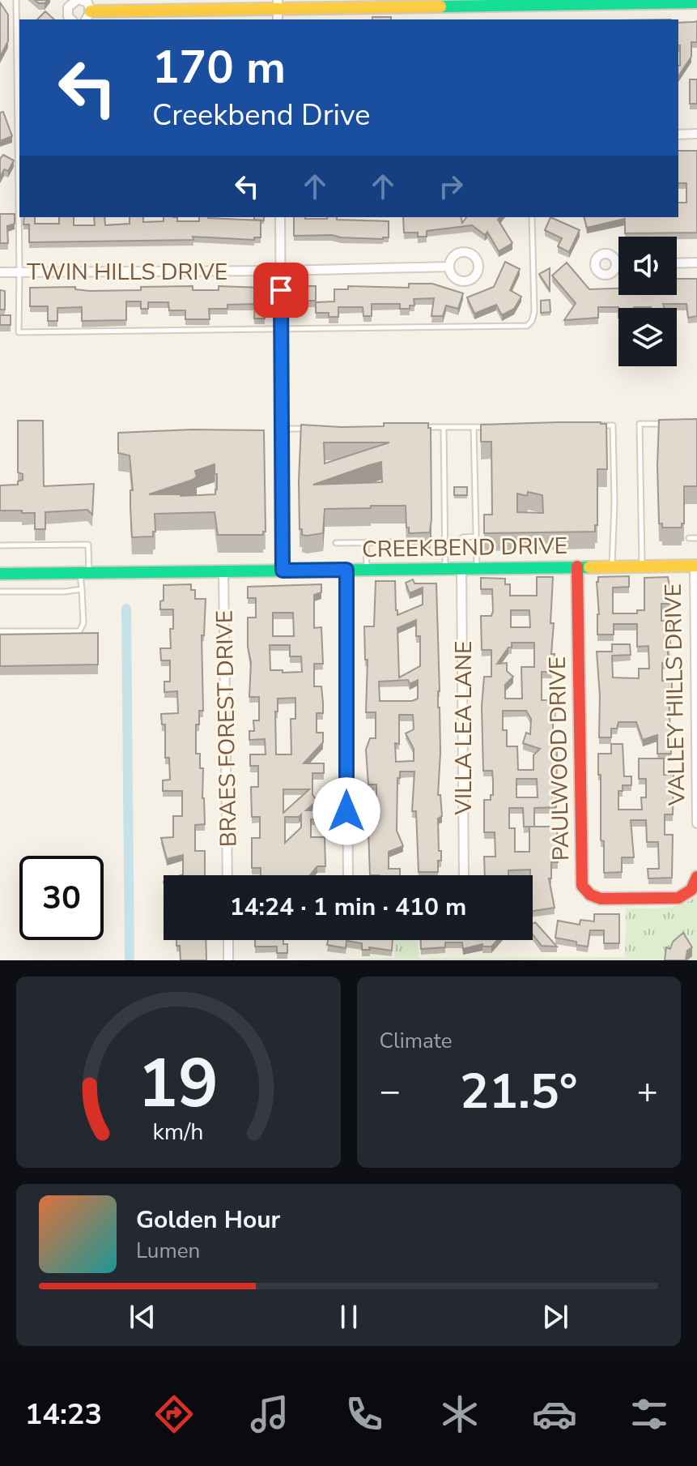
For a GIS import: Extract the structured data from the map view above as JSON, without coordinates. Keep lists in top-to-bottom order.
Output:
{
  "streets": {
    "street": [
      "TWIN HILLS DRIVE",
      "CREEKBEND DRIVE",
      "VALLEY HILLS DRIVE",
      "VILLA LEA LANE",
      "BRAES FOREST DRIVE",
      "PAULWOOD DRIVE"
    ]
  },
  "crossings": [
    ["CREEKBEND DRIVE", "VALLEY HILLS DRIVE"],
    ["CREEKBEND DRIVE", "VILLA LEA LANE"],
    ["CREEKBEND DRIVE", "BRAES FOREST DRIVE"],
    ["CREEKBEND DRIVE", "PAULWOOD DRIVE"]
  ],
  "page": {
    "turn": ["170 m", "Creekbend Drive"],
    "limit": "30",
    "trip": "14:24 · 1 min · 410 m",
    "tile": "Climate",
    "heat": ["−", "21.5°", "+"],
    "song": ["Golden Hour", "Lumen"],
    "tabs": "14:23",
    "gauge": ["19", "km/h"]
  }
}
